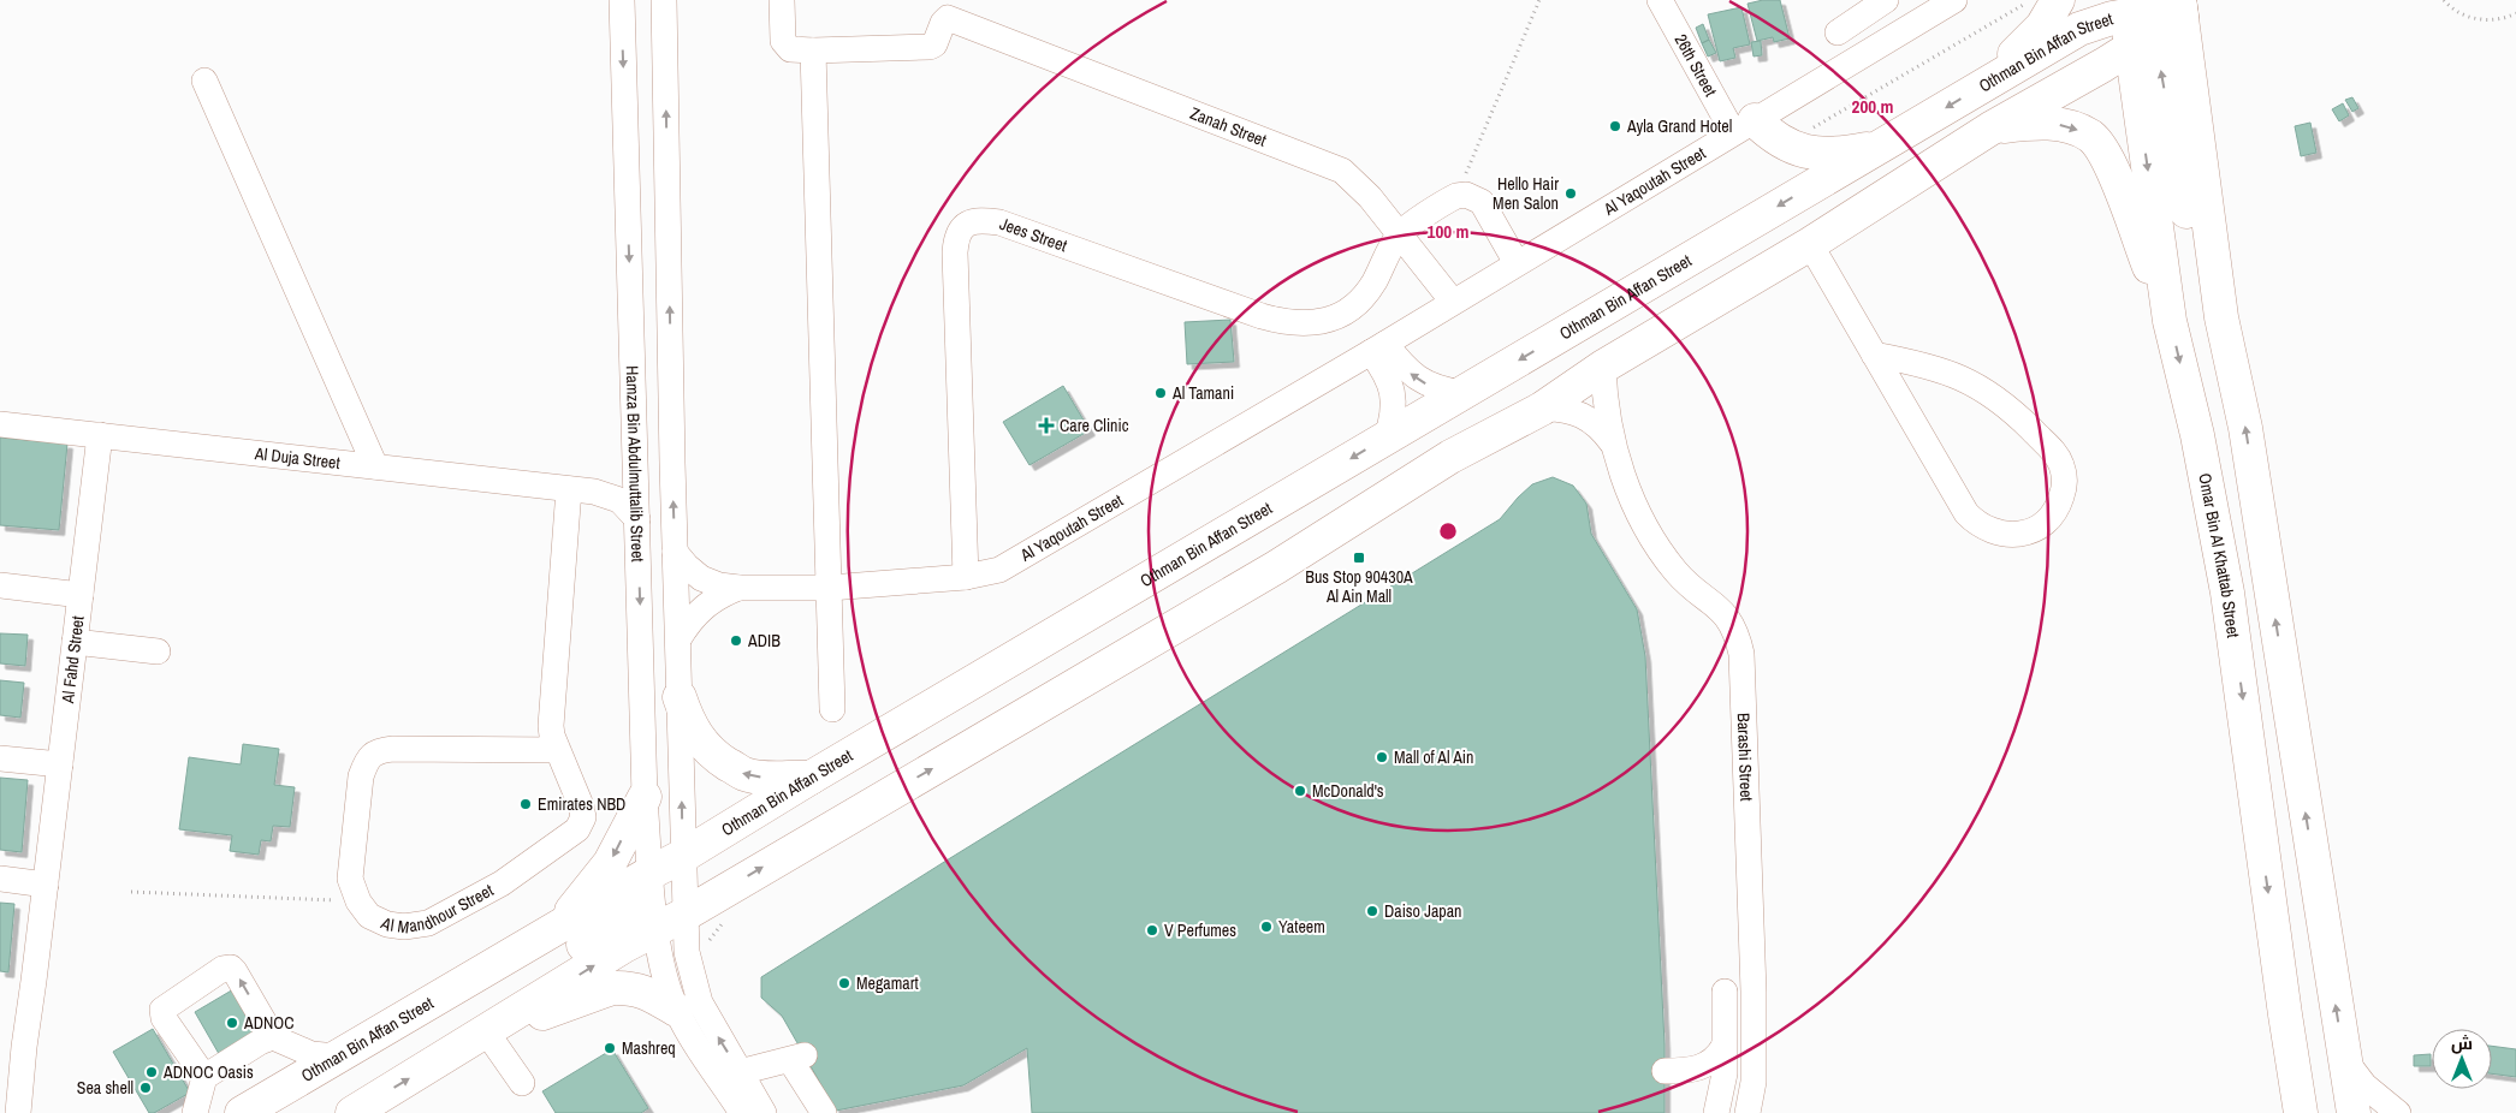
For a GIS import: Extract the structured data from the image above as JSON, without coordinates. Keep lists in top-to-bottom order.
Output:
{
  "streets": {
    "main road": ["Othman Bin Affan Street", "Omar Bin Al Khattab Street"],
    "street": [
      "26th Street",
      "Zanah Street",
      "Al Yaqoutah Street",
      "Jees Street",
      "Al Duja Street",
      "Hamza Bin Abdulmuttalib Street",
      "Al Fahd Street",
      "Barashi Street",
      "Al Mandhour Street"
    ]
  },
  "crossings": [
    ["Othman Bin Affan Street", "Hamza Bin Abdulmuttalib Street"],
    ["Othman Bin Affan Street", "Omar Bin Al Khattab Street"],
    ["Othman Bin Affan Street", "Barashi Street"],
    ["26th Street", "Al Yaqoutah Street"],
    ["Zanah Street", "Al Yaqoutah Street"],
    ["Zanah Street", "Jees Street"],
    ["Al Yaqoutah Street", "Jees Street"],
    ["Al Duja Street", "Hamza Bin Abdulmuttalib Street"],
    ["Al Duja Street", "Al Fahd Street"],
    ["Al Duja Street", "Al Mandhour Street"]
  ],
  "places": {
    "other": [
      "Ayla Grand Hotel",
      "Hello Hair Men Salon",
      "Al Tamani",
      "ADIB",
      "Mall of Al Ain",
      "McDonald's",
      "Emirates NBD",
      "Daiso Japan",
      "Yateem",
      "V Perfumes",
      "Megamart",
      "ADNOC",
      "Mashreq",
      "ADNOC Oasis",
      "Sea shell"
    ],
    "health": ["Care Clinic"],
    "transit": ["Bus Stop 90430A Al Ain Mall"]
  },
  "north": "top",
  "rings": ["200 m", "100 m"]
}
